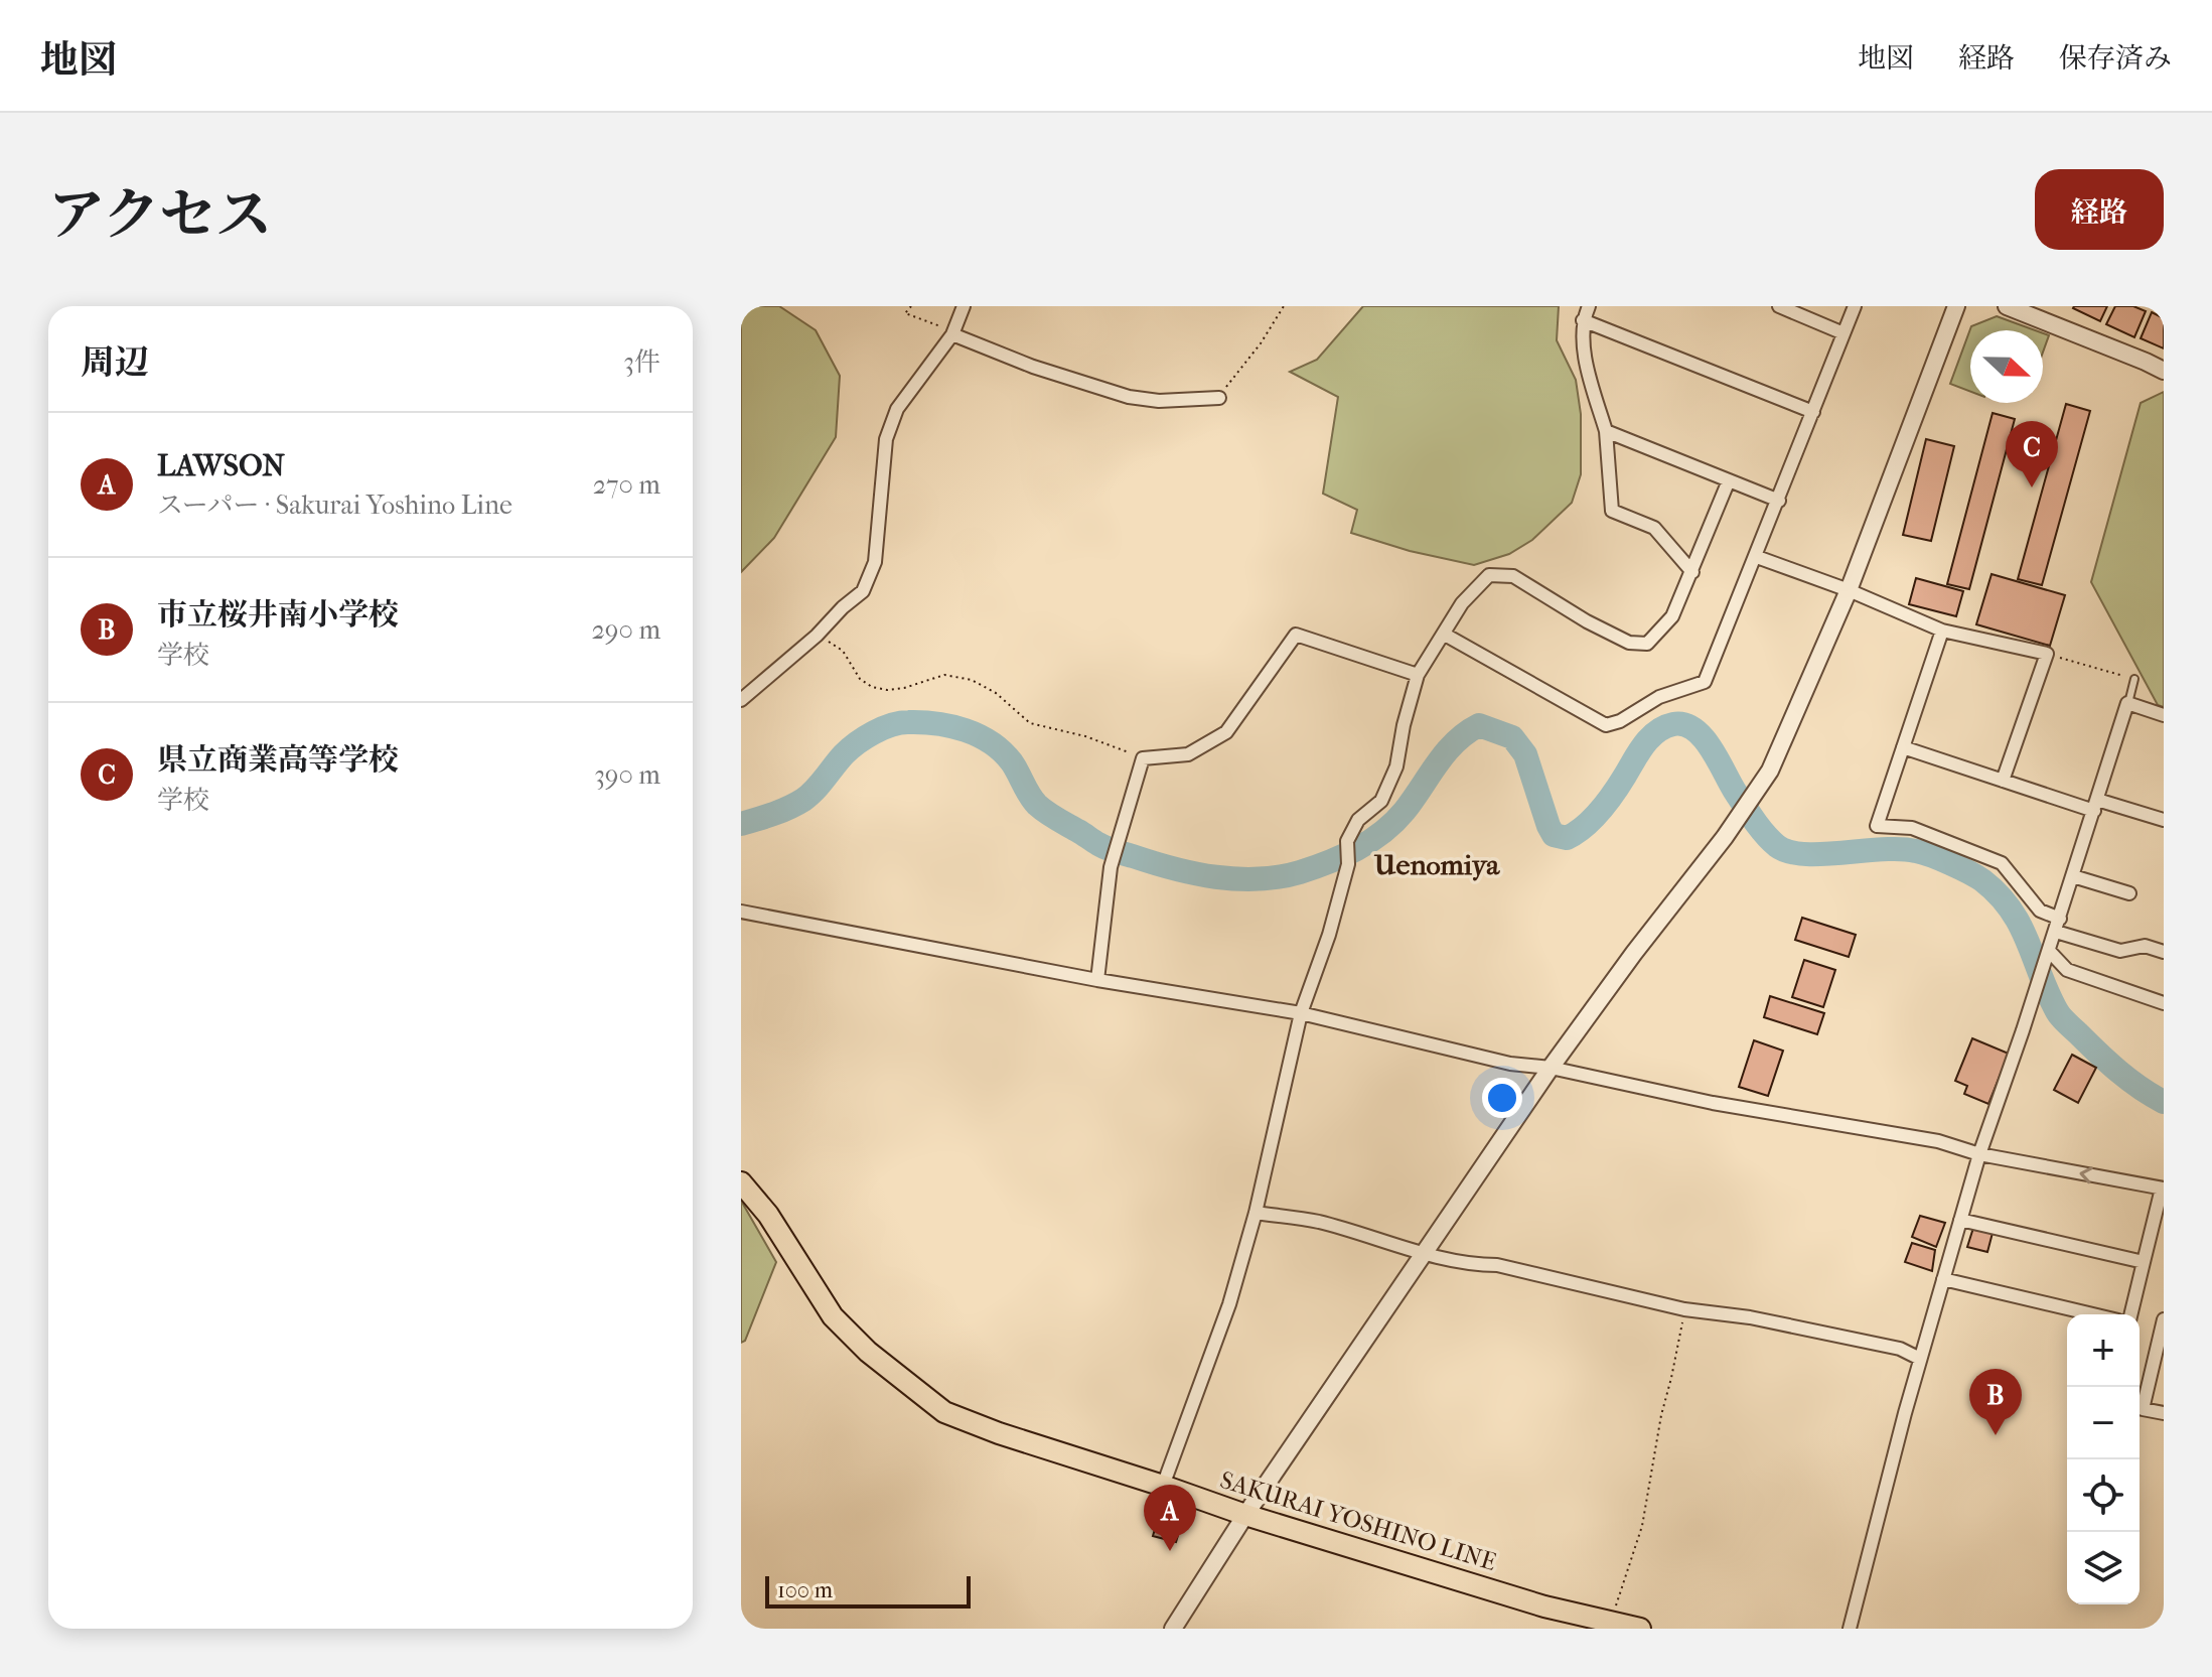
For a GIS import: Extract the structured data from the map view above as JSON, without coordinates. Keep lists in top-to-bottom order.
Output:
{
  "streets": {
    "main road": ["SAKURAI YOSHINO LINE"]
  },
  "districts": ["Uenomiya"],
  "scale_bar": "100 m",
  "north": "right",
  "page": {
    "header": "地図",
    "nav": ["地図", "経路", "保存済み"],
    "title": "アクセス",
    "buttons": "経路",
    "heading": ["周辺", "3件"],
    "list": [
      {
        "mark": "A",
        "name": "LAWSON",
        "note": "スーパー · Sakurai Yoshino Line",
        "value": "270 m"
      },
      {
        "mark": "B",
        "name": "市立桜井南小学校",
        "note": "学校",
        "value": "290 m"
      },
      {
        "mark": "C",
        "name": "県立商業高等学校",
        "note": "学校",
        "value": "390 m"
      }
    ],
    "pins": ["C", "B", "A"],
    "map_buttons": ["+", "−"],
    "scale": "100 m"
  }
}
